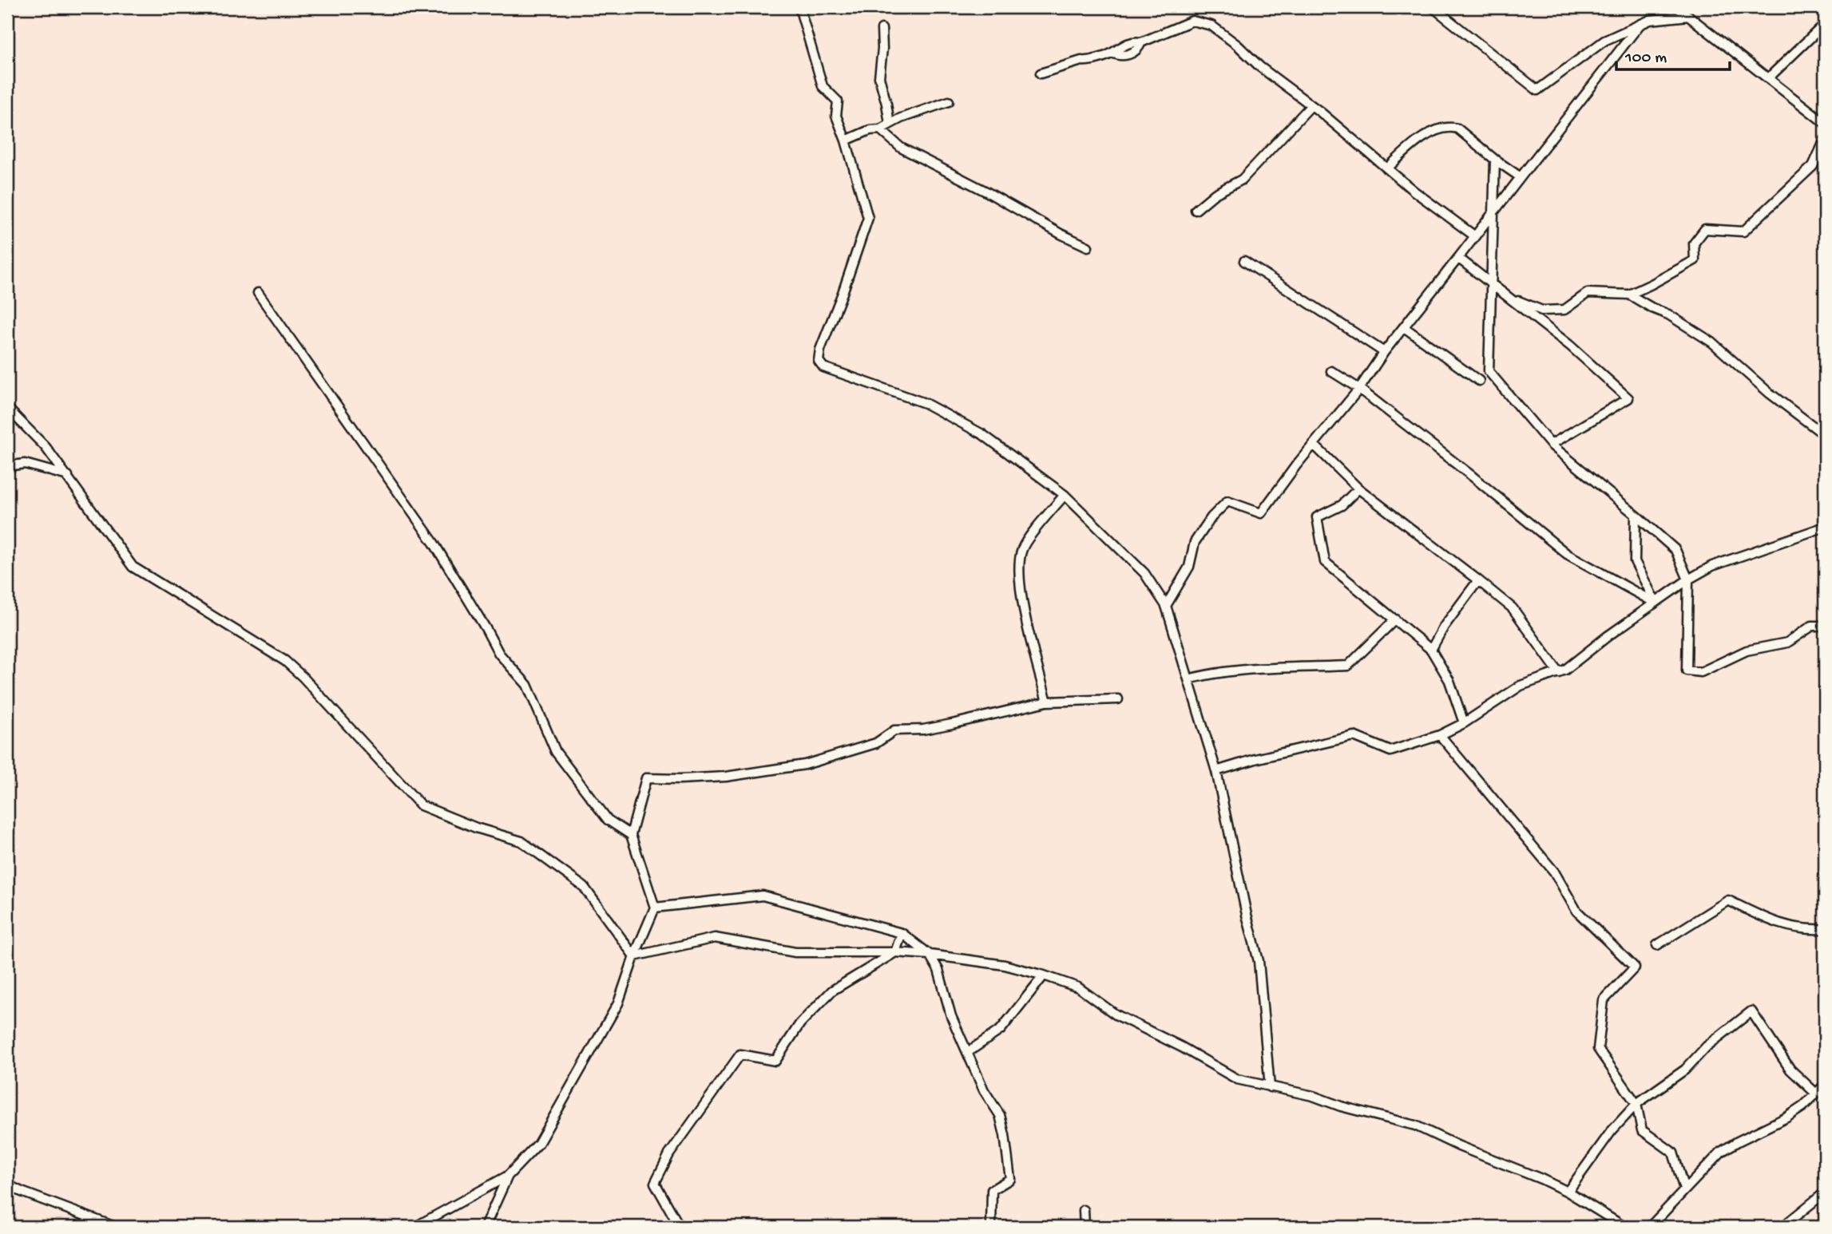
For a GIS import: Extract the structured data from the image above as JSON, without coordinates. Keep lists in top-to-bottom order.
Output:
{
  "scale_bar": "100 m"
}
